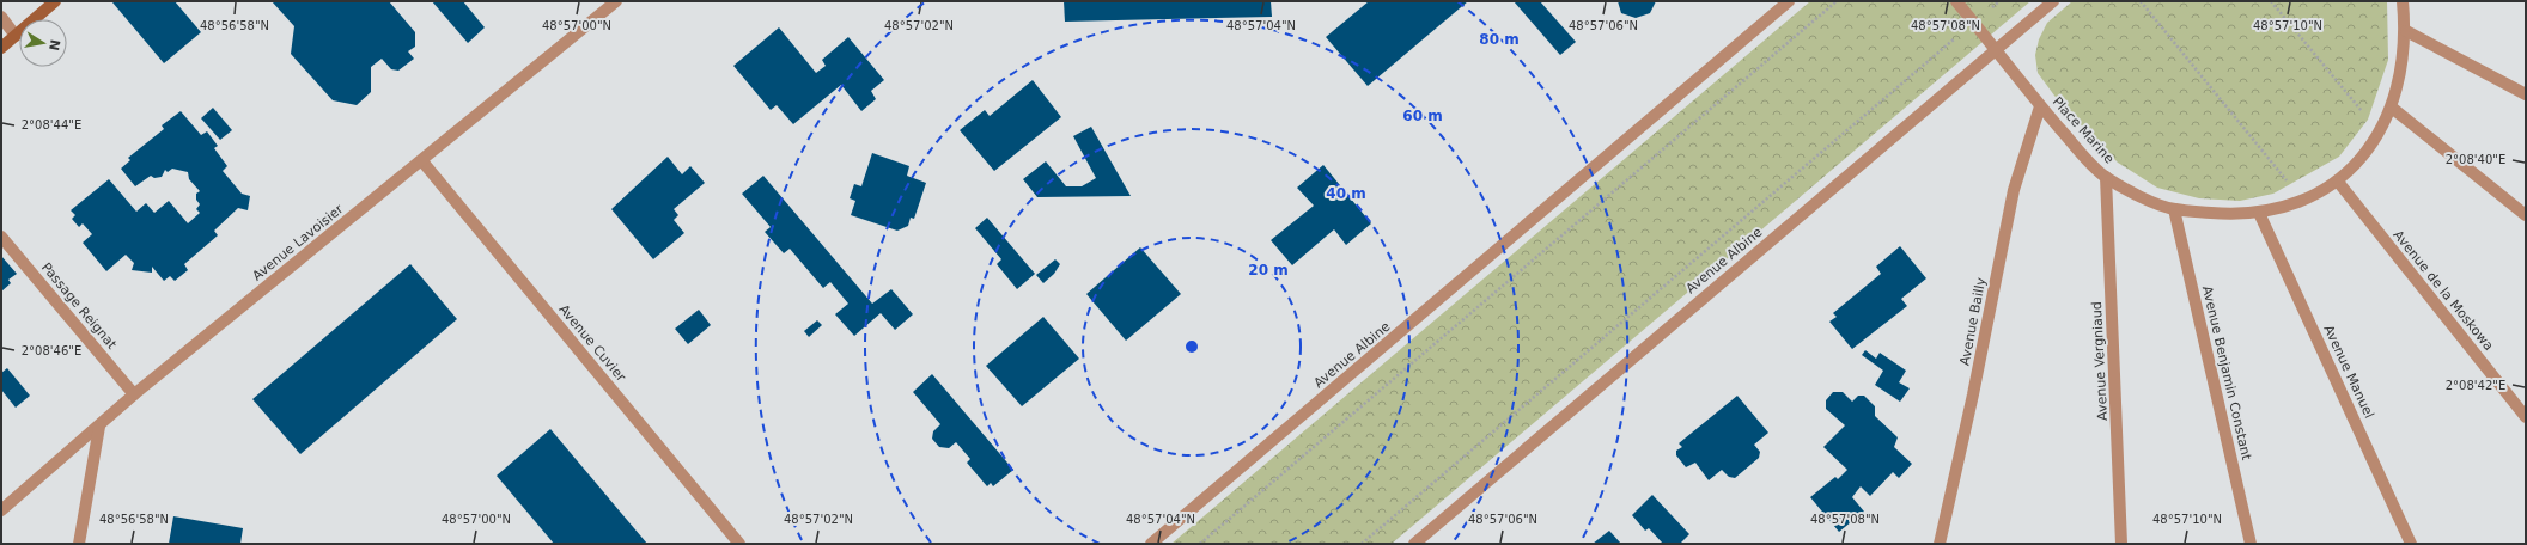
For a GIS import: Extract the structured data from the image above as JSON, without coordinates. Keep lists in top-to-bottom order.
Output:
{
  "streets": {
    "street": [
      "Place Marine",
      "Avenue Lavoisier",
      "Avenue Albine",
      "Avenue de la Moskowa",
      "Passage Reignat",
      "Avenue Bailly",
      "Avenue Cuvier",
      "Avenue Vergniaud",
      "Avenue Manuel",
      "Avenue Benjamin Constant"
    ]
  },
  "crossings": [
    ["Place Marine", "Avenue Albine"],
    ["Place Marine", "Avenue de la Moskowa"],
    ["Place Marine", "Avenue Bailly"],
    ["Place Marine", "Avenue Vergniaud"],
    ["Place Marine", "Avenue Manuel"],
    ["Place Marine", "Avenue Benjamin Constant"],
    ["Avenue Lavoisier", "Passage Reignat"],
    ["Avenue Lavoisier", "Avenue Cuvier"]
  ],
  "north": "right",
  "coordinates": [
    "48°56'58\"N",
    "48°57'00\"N",
    "48°57'02\"N",
    "48°57'04\"N",
    "48°57'06\"N",
    "48°57'08\"N",
    "48°57'10\"N",
    "2°08'44\"E",
    "2°08'40\"E",
    "2°08'46\"E",
    "2°08'42\"E"
  ],
  "rings": [
    "80 m",
    "60 m",
    "40 m",
    "20 m"
  ]
}
